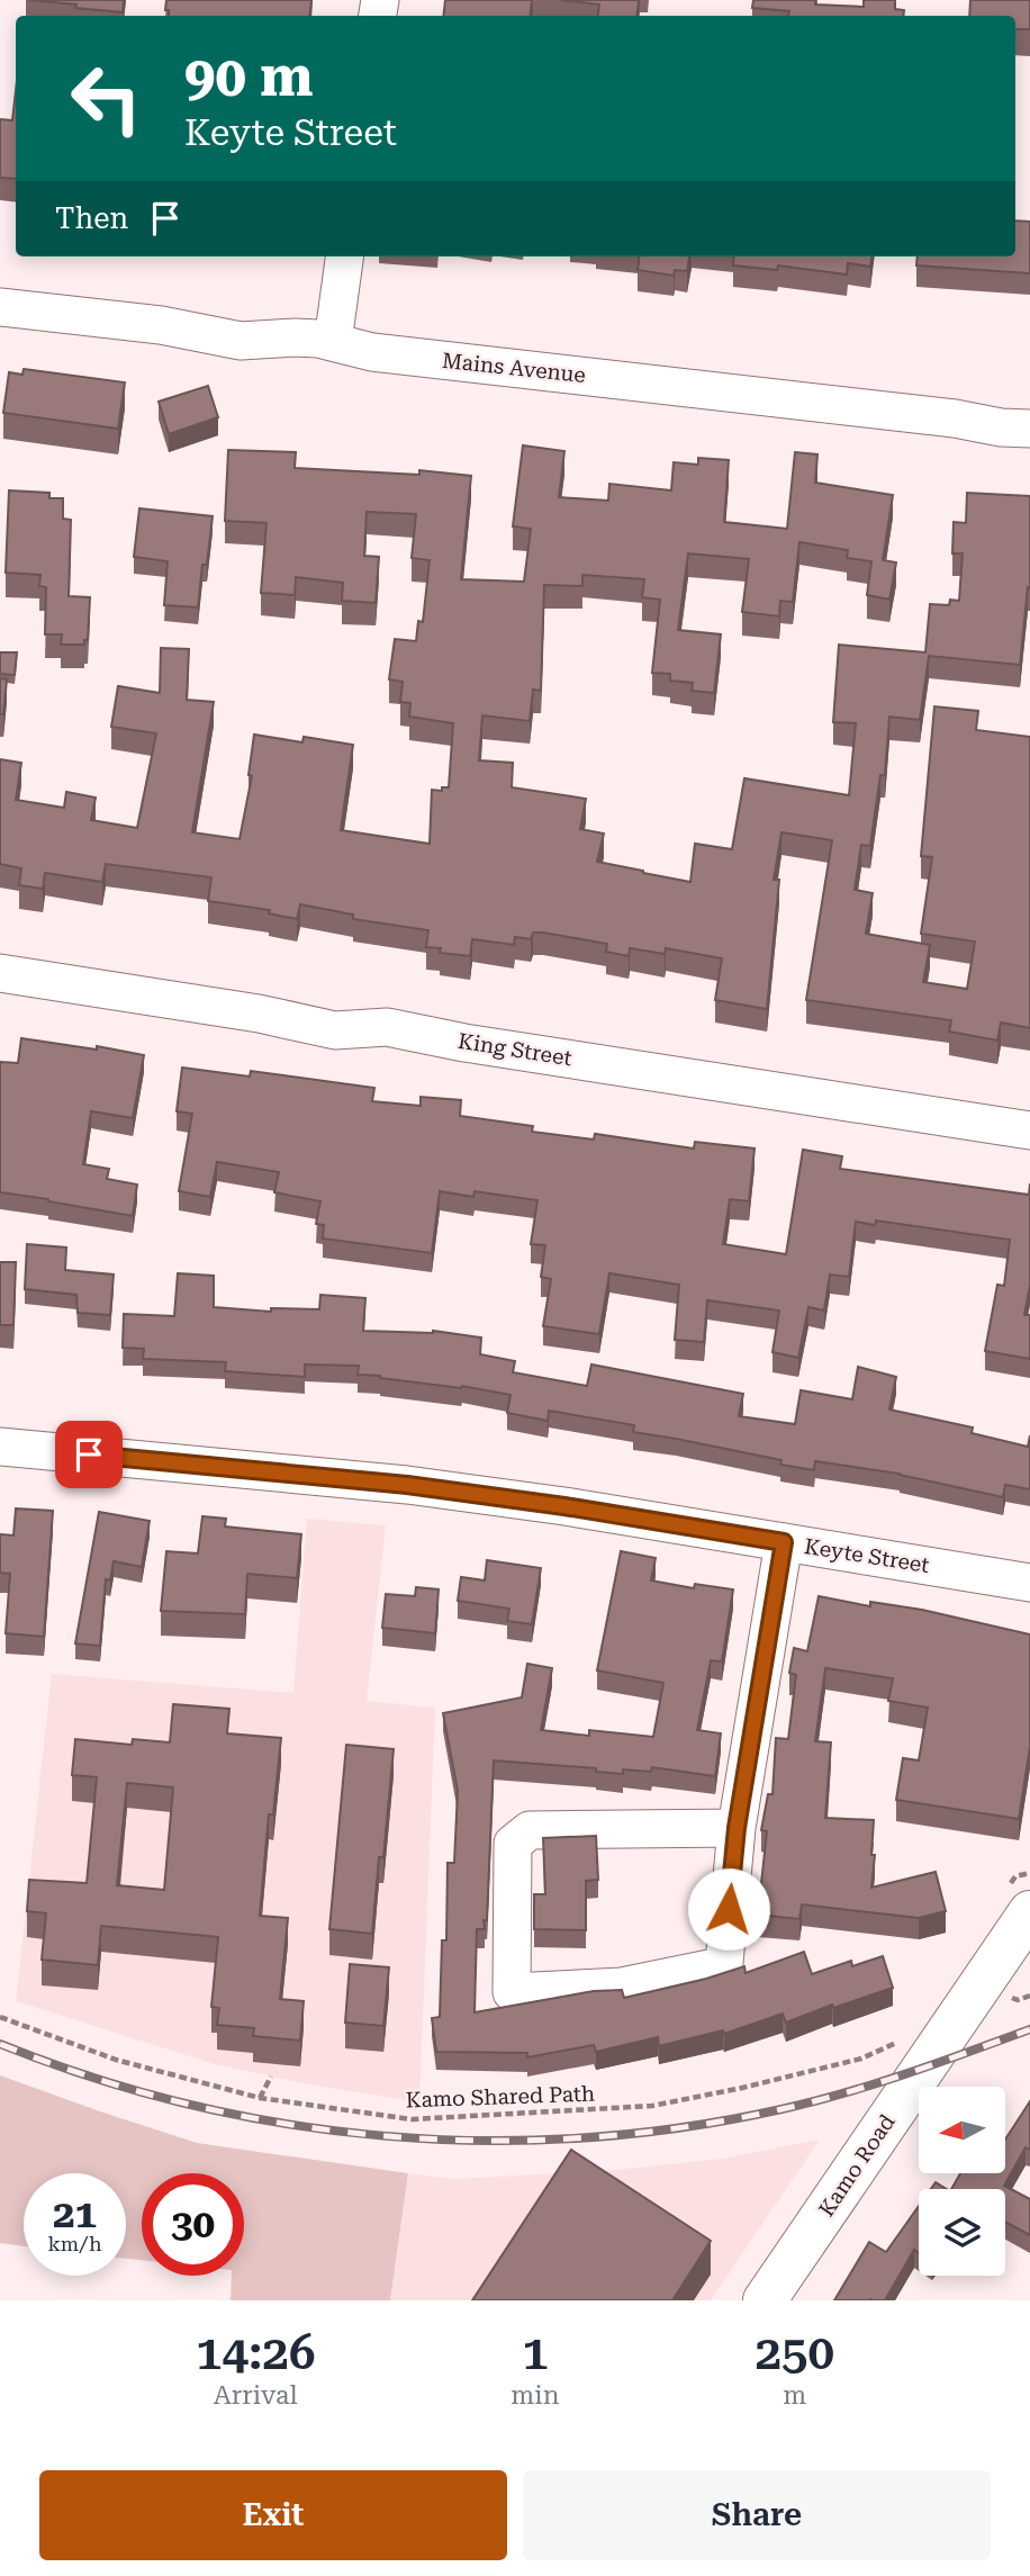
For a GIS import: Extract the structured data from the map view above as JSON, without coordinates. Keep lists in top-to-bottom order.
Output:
{
  "streets": {
    "main road": ["Kamo Road"],
    "street": ["Mains Avenue", "King Street", "Keyte Street"],
    "path": ["Kamo Shared Path"]
  },
  "north": "left",
  "page": {
    "turn": ["90 m", "Keyte Street"],
    "then": "Then",
    "speed": "21 km/h",
    "limit": "30",
    "eta": [
      "14:26",
      "Arrival",
      "1",
      "min",
      "250",
      "m"
    ],
    "buttons": ["Exit", "Share"]
  }
}
